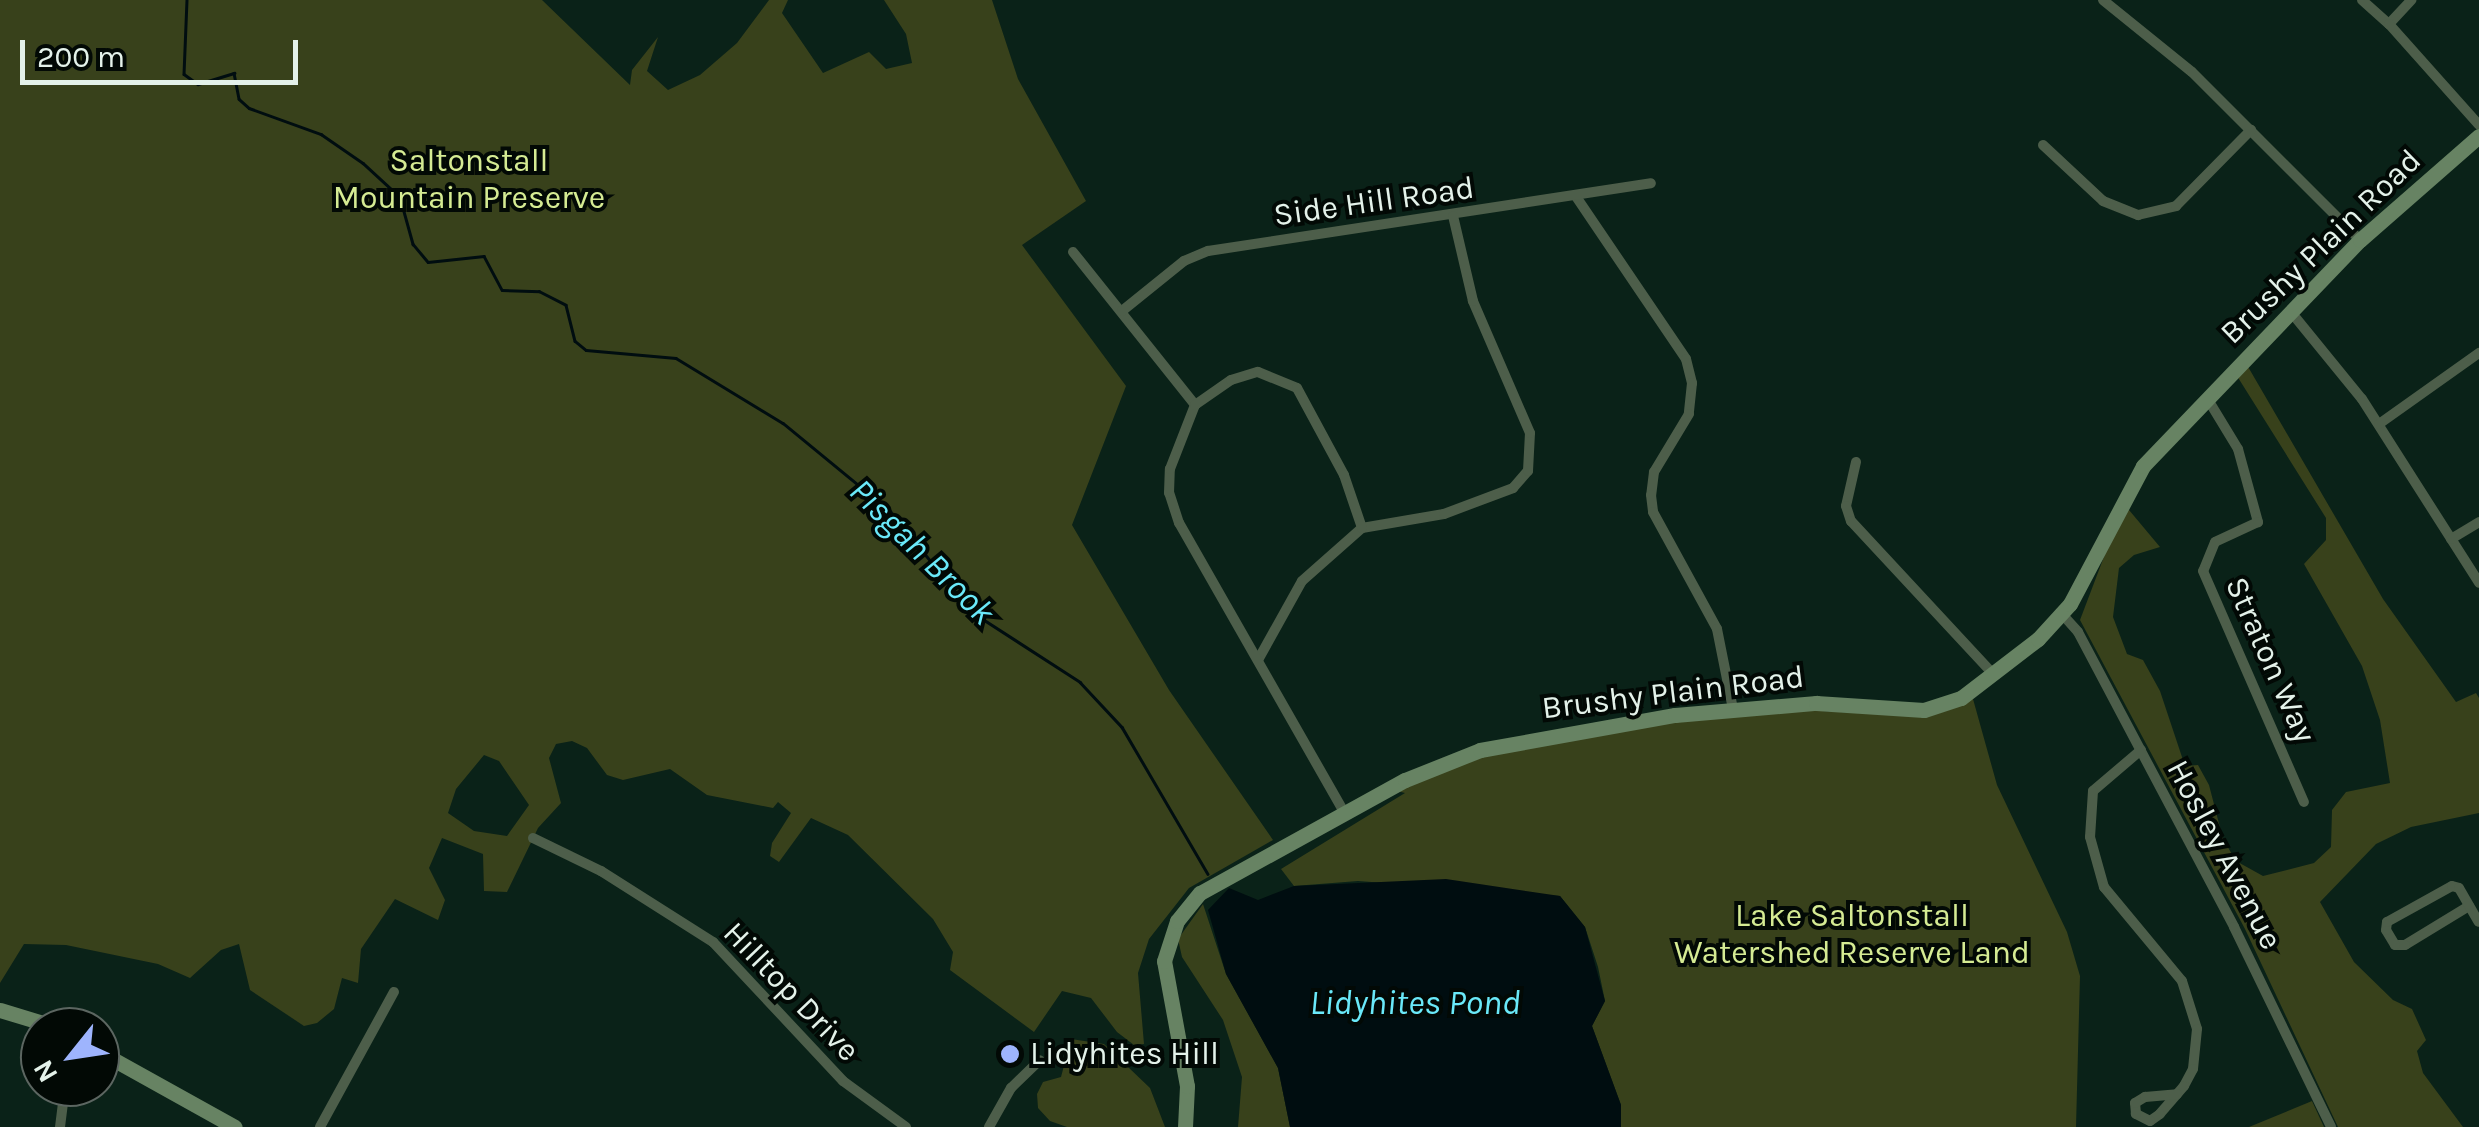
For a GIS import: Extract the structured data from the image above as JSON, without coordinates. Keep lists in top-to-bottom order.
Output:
{
  "streets": {
    "main road": ["Brushy Plain Road"],
    "street": [
      "Side Hill Road",
      "Straton Way",
      "Hosley Avenue",
      "Hilltop Drive"
    ]
  },
  "crossings": [
    ["Brushy Plain Road", "Straton Way"],
    ["Brushy Plain Road", "Hosley Avenue"]
  ],
  "water": ["Pisgah Brook", "Lidyhites Pond"],
  "parks": ["Saltonstall Mountain Preserve", "Lake Saltonstall Watershed Reserve Land"],
  "places": ["Lidyhites Hill"],
  "scale_bar": "200 m",
  "north": "bottom left"
}
